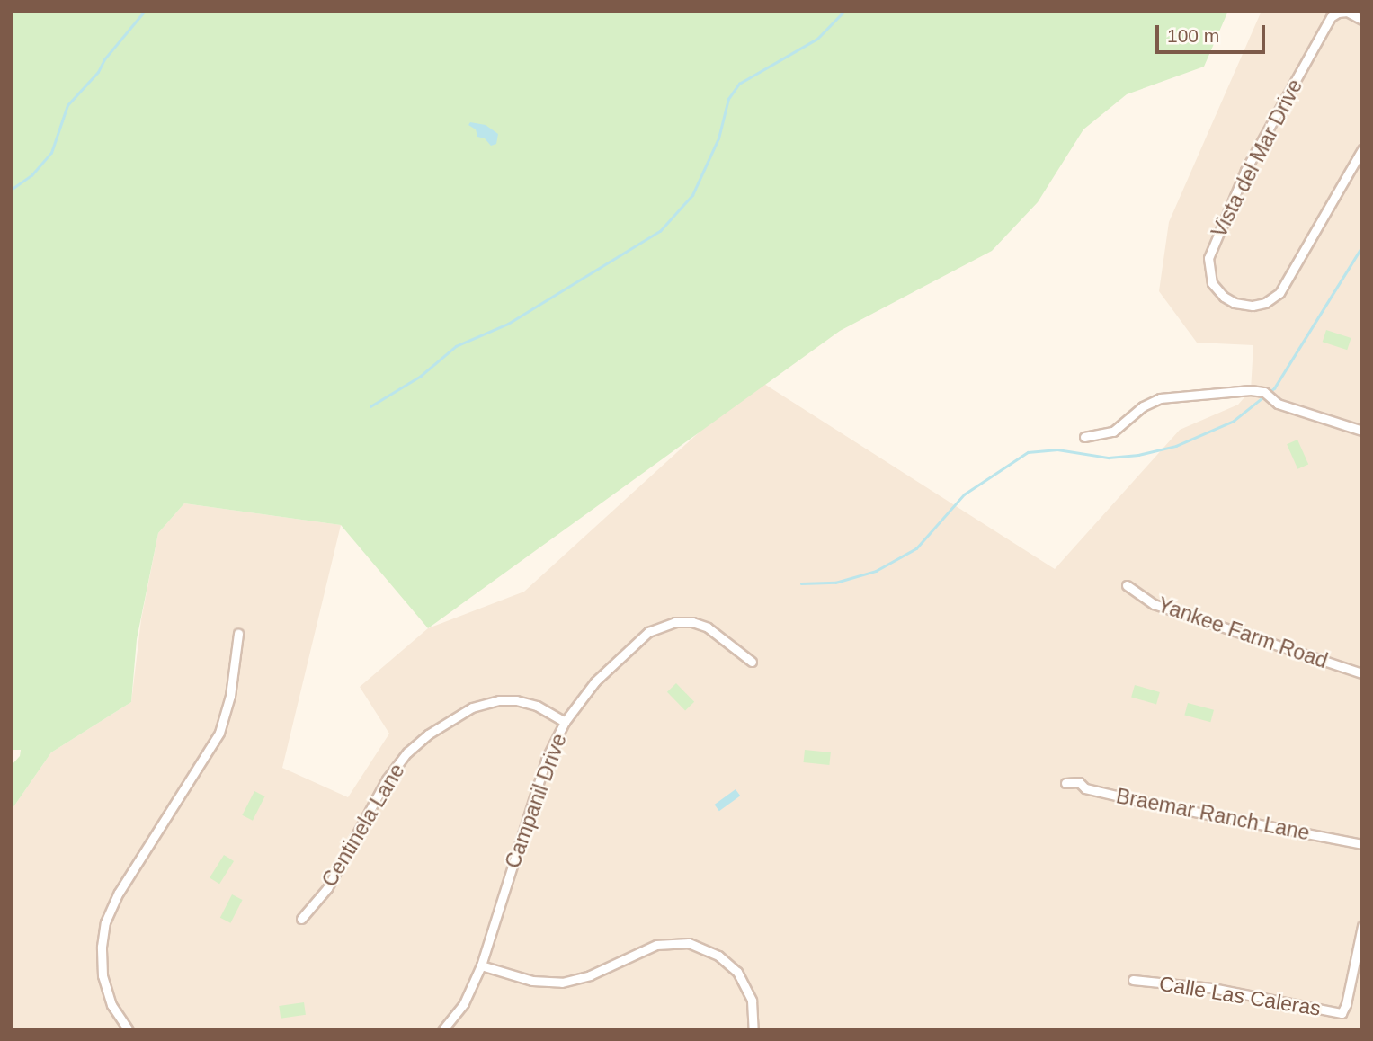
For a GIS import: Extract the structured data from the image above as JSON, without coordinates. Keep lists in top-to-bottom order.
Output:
{
  "streets": {
    "street": [
      "Vista del Mar Drive",
      "Yankee Farm Road",
      "Campanil Drive",
      "Braemar Ranch Lane",
      "Centinela Lane",
      "Calle Las Caleras"
    ]
  },
  "crossings": [
    ["Campanil Drive", "Centinela Lane"]
  ],
  "scale_bar": "100 m"
}
